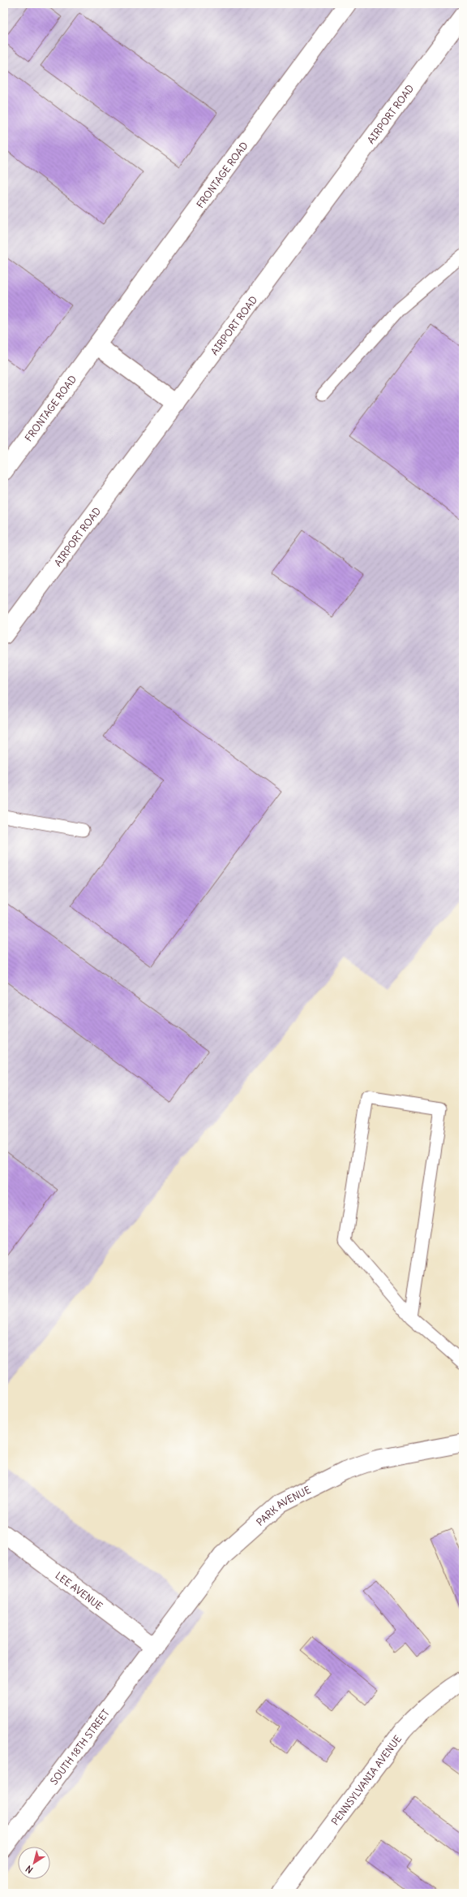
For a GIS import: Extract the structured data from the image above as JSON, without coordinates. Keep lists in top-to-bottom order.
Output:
{
  "streets": {
    "street": [
      "AIRPORT ROAD",
      "FRONTAGE ROAD",
      "PARK AVENUE",
      "LEE AVENUE",
      "SOUTH 18TH STREET",
      "PENNSYLVANIA AVENUE"
    ]
  },
  "crossings": [
    ["PARK AVENUE", "LEE AVENUE"],
    ["PARK AVENUE", "SOUTH 18TH STREET"],
    ["LEE AVENUE", "SOUTH 18TH STREET"]
  ],
  "north": "bottom left"
}
